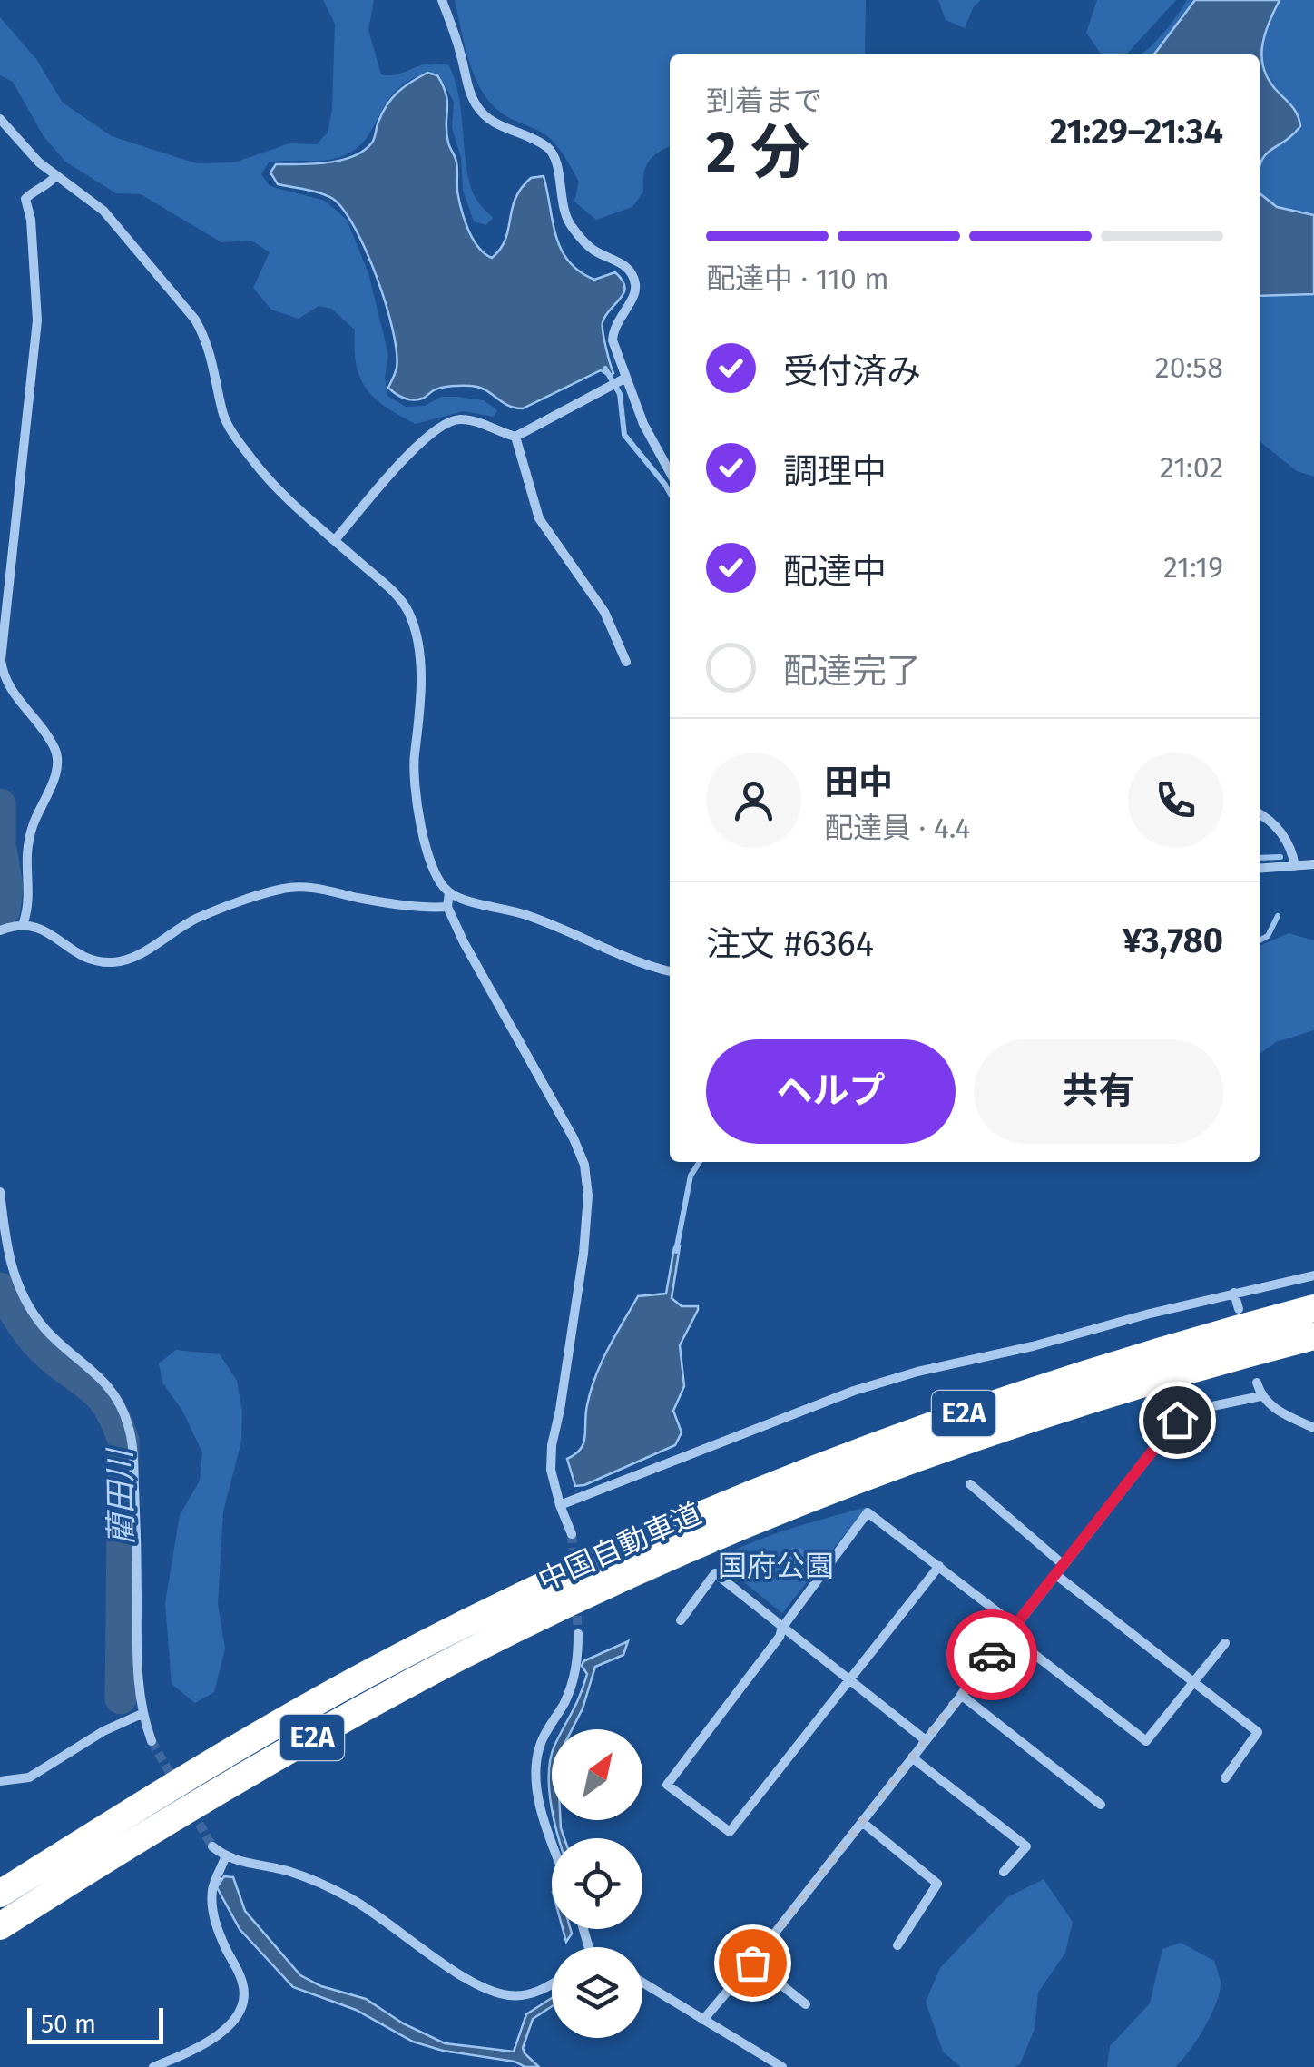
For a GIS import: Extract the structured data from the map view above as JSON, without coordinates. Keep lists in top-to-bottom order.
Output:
{
  "streets": {
    "highway": ["E2A", "中国自動車道"]
  },
  "water": ["藺田川"],
  "parks": ["国府公園"],
  "scale_bar": "50 m",
  "north": "top right",
  "page": {
    "heading": ["2 分", "到着まで", "21:29–21:34"],
    "panel": [
      "田中",
      "配達員 · 4.4",
      "注文 #6364",
      "¥3,780"
    ],
    "bar": "配達中 · 110 m",
    "list": [
      ["受付済み", "20:58"],
      ["調理中", "21:02"],
      ["配達中", "21:19"],
      "配達完了"
    ],
    "buttons": ["ヘルプ", "共有"],
    "scale": "50 m"
  }
}
